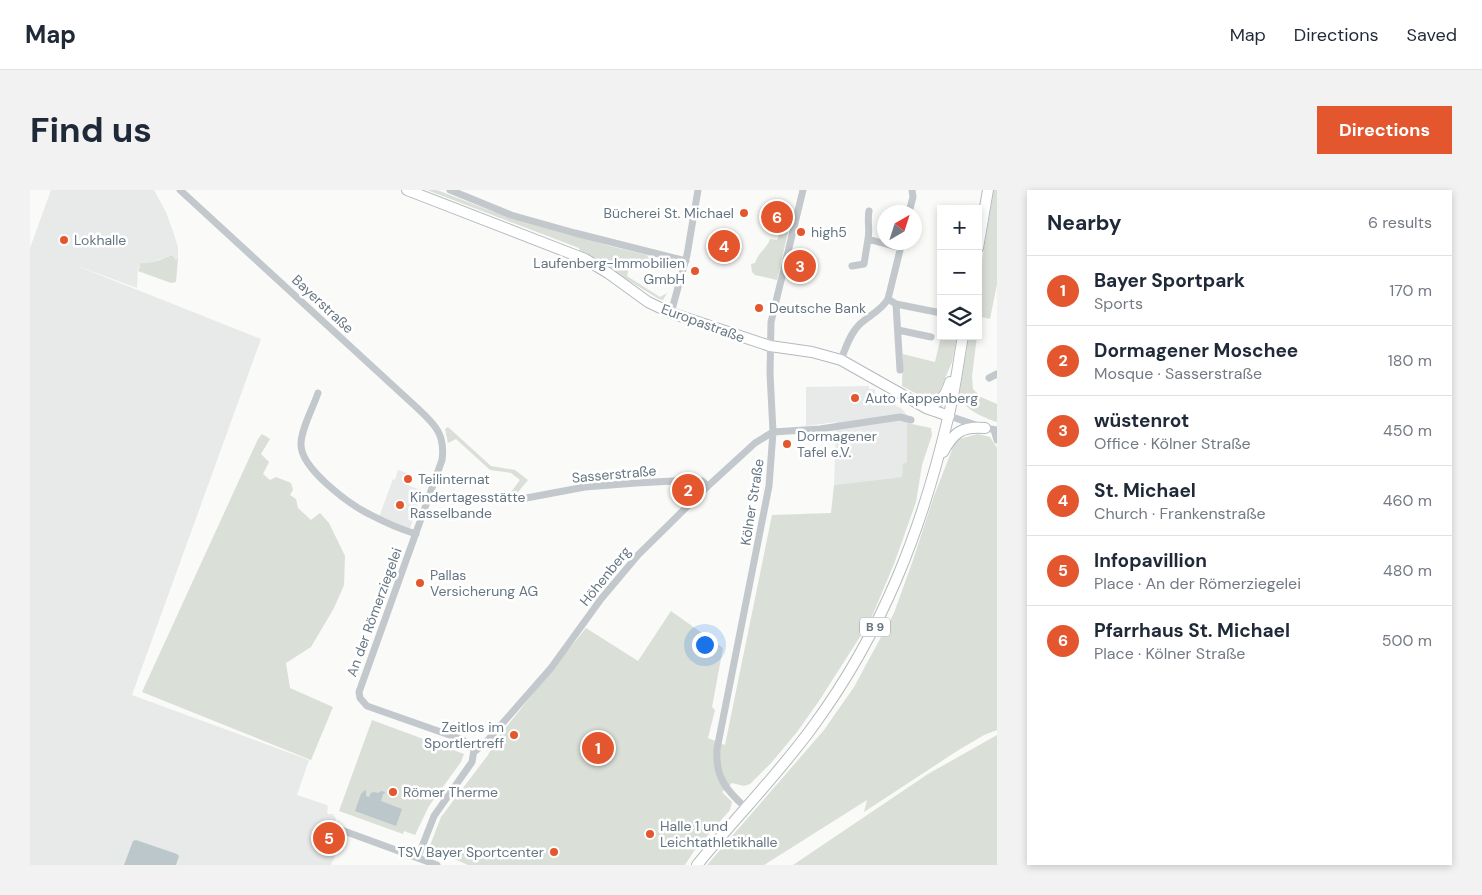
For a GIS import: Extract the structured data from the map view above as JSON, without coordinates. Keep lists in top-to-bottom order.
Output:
{
  "streets": {
    "main road": ["Europastraße", "B 9"],
    "street": [
      "Bayerstraße",
      "Sasserstraße",
      "Kölner Straße",
      "Höhenberg",
      "An der Römerziegelei"
    ]
  },
  "crossings": [
    ["Bayerstraße", "An der Römerziegelei"],
    ["Europastraße", "Kölner Straße"],
    ["Europastraße", "B 9"],
    ["Sasserstraße", "Höhenberg"],
    ["Kölner Straße", "Höhenberg"],
    ["Kölner Straße", "B 9"],
    ["Höhenberg", "An der Römerziegelei"]
  ],
  "places": [
    "Bücherei St. Michael",
    "high5",
    "Lokhalle",
    "Laufenberg-Immobilien GmbH",
    "Deutsche Bank",
    "Auto Kappenberg",
    "Dormagener Tafel e.V.",
    "Teilinternat",
    "Kindertagesstätte Rasselbande",
    "Pallas Versicherung AG",
    "Zeitlos im Sportlertreff",
    "Römer Therme",
    "Halle 1 und Leichtathletikhalle",
    "TSV Bayer Sportcenter"
  ],
  "north": "top right",
  "page": {
    "header": "Map",
    "nav": ["Map", "Directions", "Saved"],
    "buttons": "Directions",
    "title": "Find us",
    "heading": ["Nearby", "6 results"],
    "pins": [
      "6",
      "4",
      "3",
      "2",
      "1",
      "5"
    ],
    "map_buttons": ["+", "−"],
    "list": [
      {
        "mark": "1",
        "name": "Bayer Sportpark",
        "note": "Sports",
        "value": "170 m"
      },
      {
        "mark": "2",
        "name": "Dormagener Moschee",
        "note": "Mosque · Sasserstraße",
        "value": "180 m"
      },
      {
        "mark": "3",
        "name": "wüstenrot",
        "note": "Office · Kölner Straße",
        "value": "450 m"
      },
      {
        "mark": "4",
        "name": "St. Michael",
        "note": "Church · Frankenstraße",
        "value": "460 m"
      },
      {
        "mark": "5",
        "name": "Infopavillion",
        "note": "Place · An der Römerziegelei",
        "value": "480 m"
      },
      {
        "mark": "6",
        "name": "Pfarrhaus St. Michael",
        "note": "Place · Kölner Straße",
        "value": "500 m"
      }
    ]
  }
}
